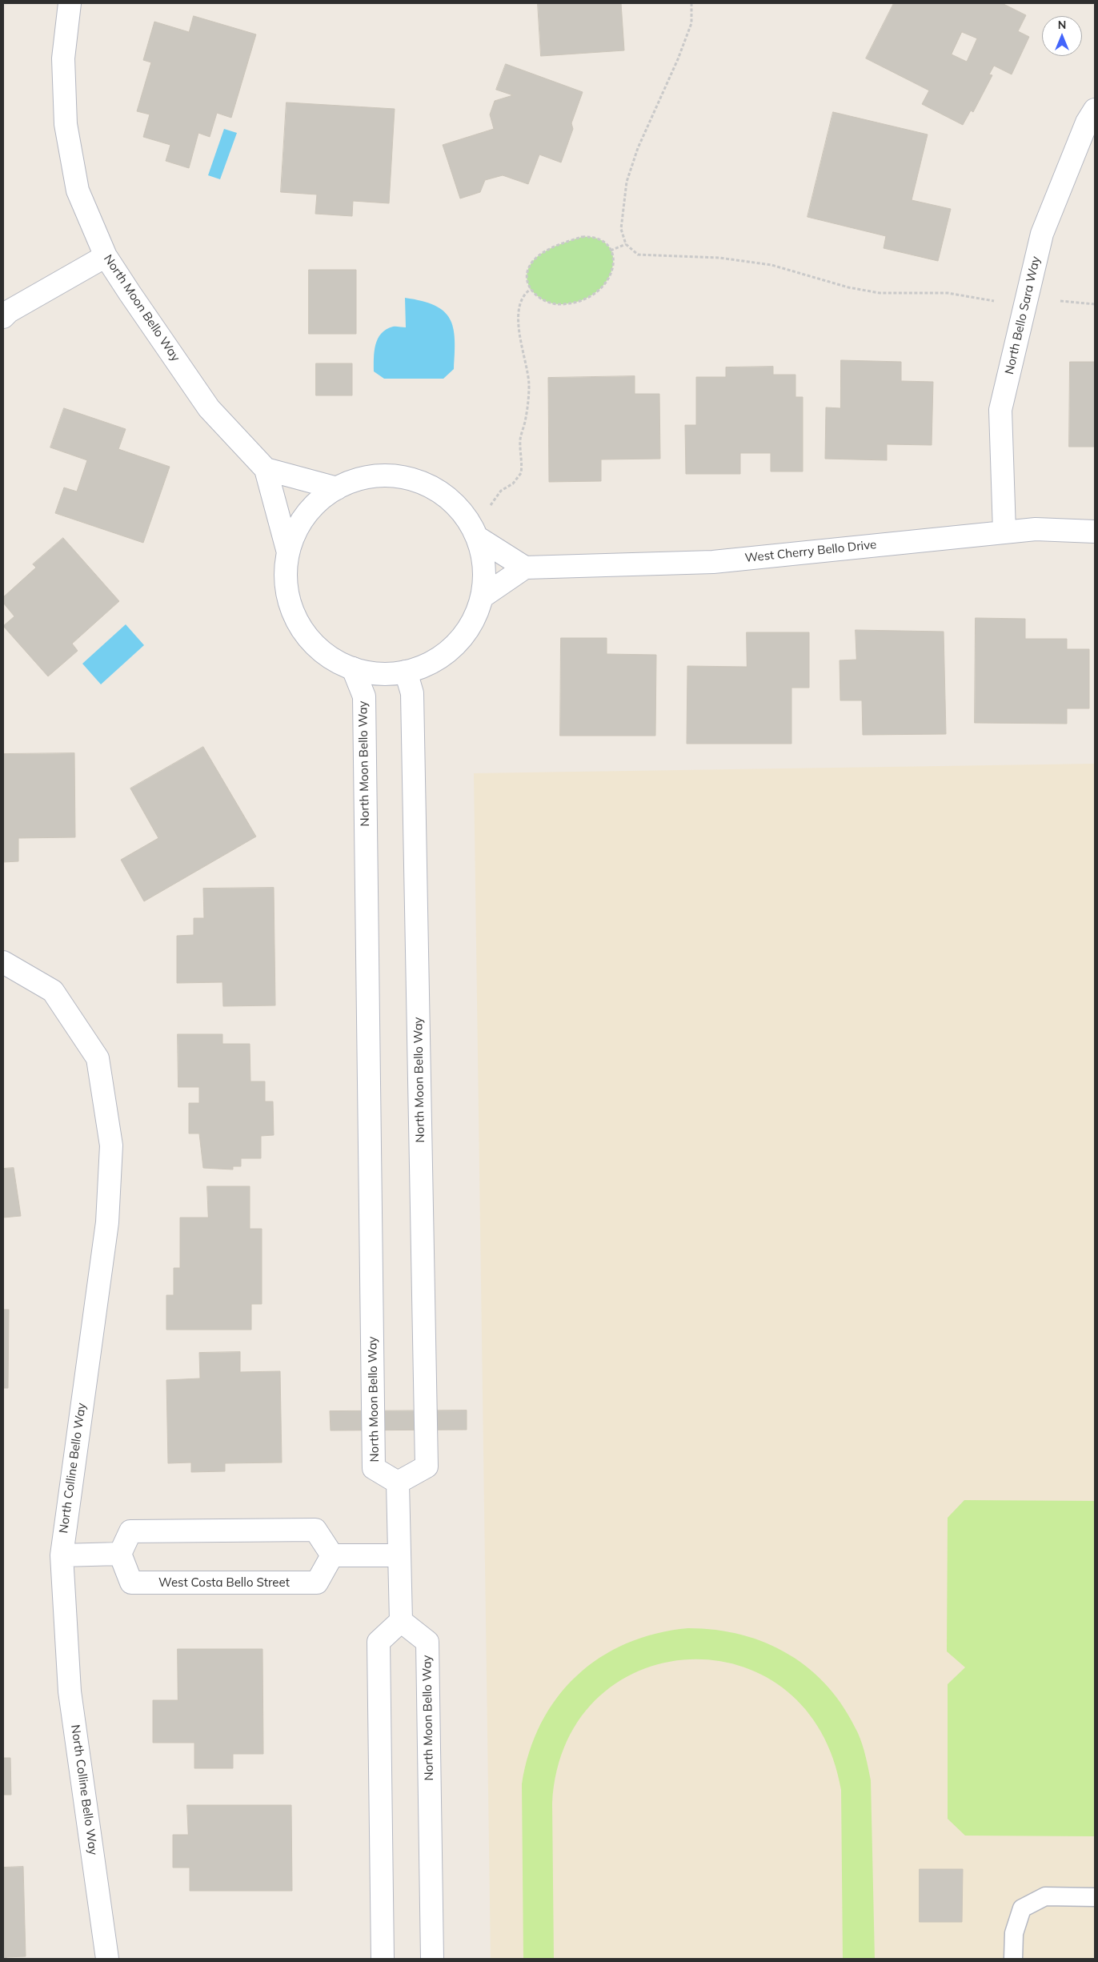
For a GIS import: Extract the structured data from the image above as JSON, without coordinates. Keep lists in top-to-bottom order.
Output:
{
  "streets": {
    "street": [
      "North Moon Bello Way",
      "North Bello Sara Way",
      "West Cherry Bello Drive",
      "North Colline Bello Way",
      "West Costa Bello Street"
    ]
  },
  "crossings": [
    ["North Bello Sara Way", "West Cherry Bello Drive"]
  ],
  "north": "top"
}
